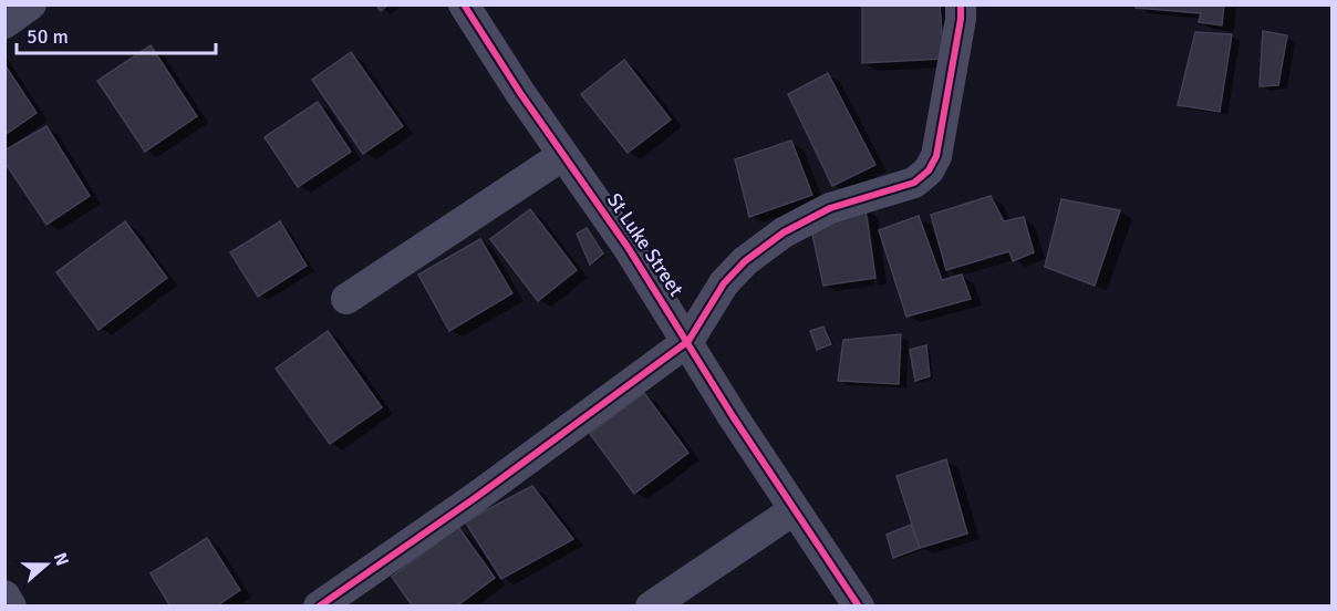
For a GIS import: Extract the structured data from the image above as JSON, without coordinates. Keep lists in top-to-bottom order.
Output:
{
  "streets": {
    "street": ["St Luke Street"]
  },
  "scale_bar": "50 m",
  "north": "right"
}
